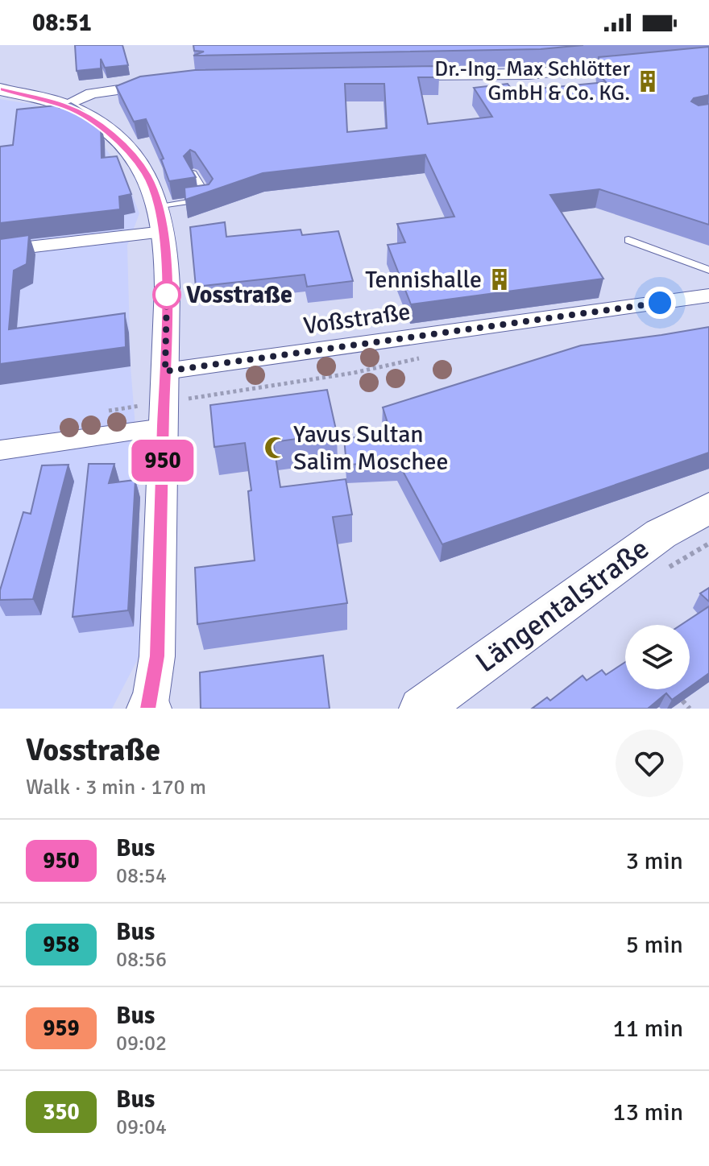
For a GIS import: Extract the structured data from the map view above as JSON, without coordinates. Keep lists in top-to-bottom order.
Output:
{
  "streets": {
    "main road": ["Längentalstraße"],
    "street": ["Voßstraße"]
  },
  "places": {
    "building": ["Dr.-Ing. Max Schlötter GmbH & Co. KG.", "Tennishalle"],
    "other": ["Vosstraße"],
    "mosque": ["Yavus Sultan Salim Moschee"]
  },
  "lines": ["bus line 950"],
  "page": {
    "status": "08:51",
    "on_map": "950",
    "heading": ["Vosstraße", "Walk · 3 min · 170 m"],
    "list": [
      {
        "mark": "950",
        "name": "Bus",
        "note": "08:54",
        "value": "3 min"
      },
      {
        "mark": "958",
        "name": "Bus",
        "note": "08:56",
        "value": "5 min"
      },
      {
        "mark": "959",
        "name": "Bus",
        "note": "09:02",
        "value": "11 min"
      },
      {
        "mark": "350",
        "name": "Bus",
        "note": "09:04",
        "value": "13 min"
      }
    ]
  }
}
